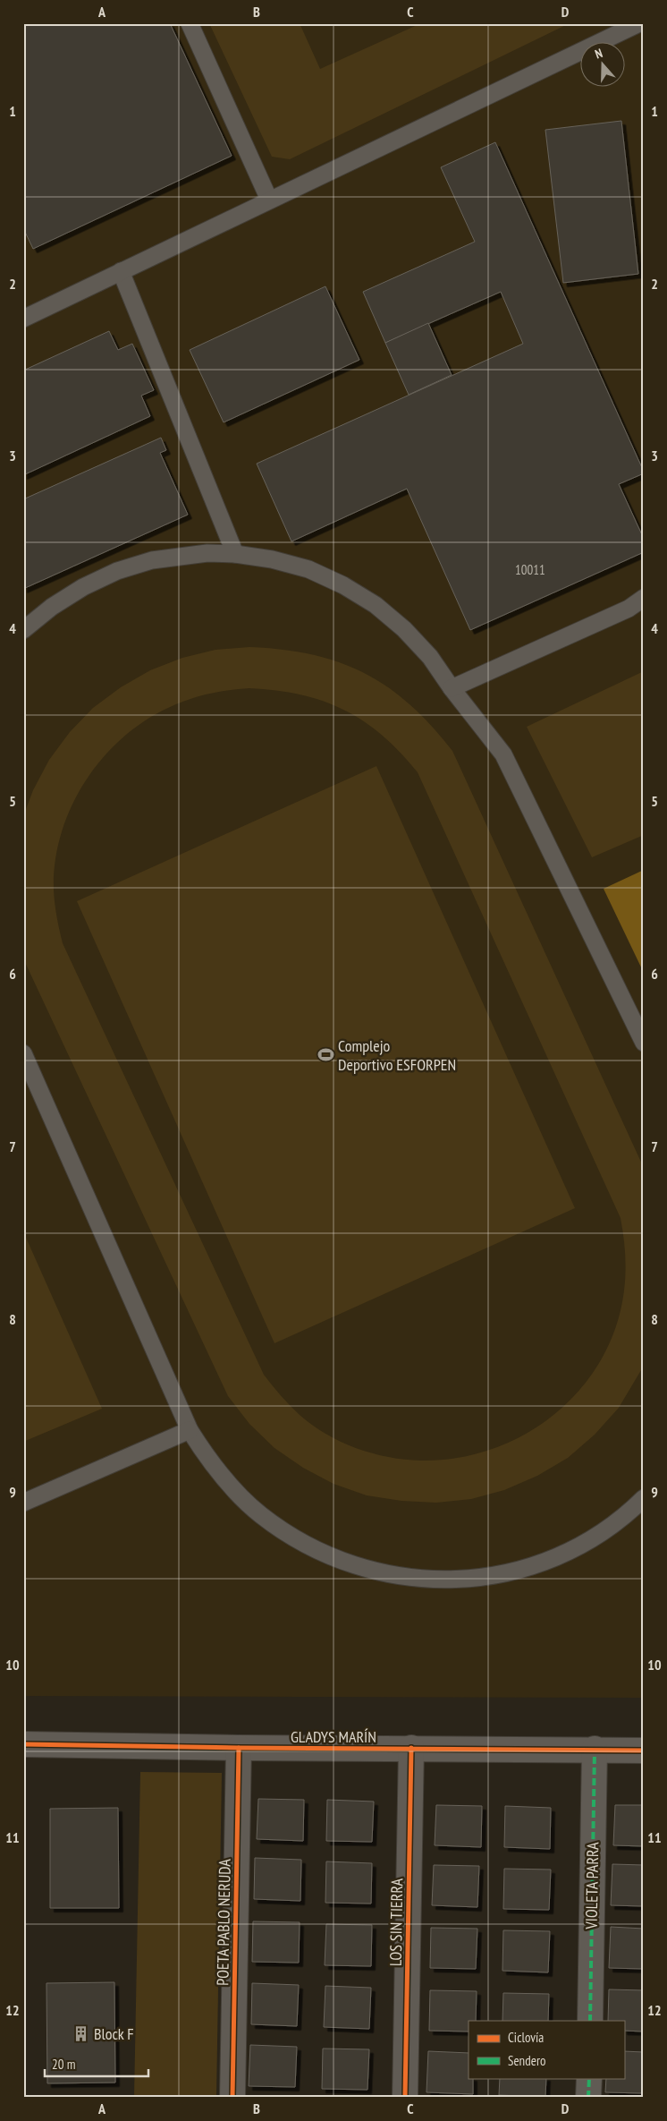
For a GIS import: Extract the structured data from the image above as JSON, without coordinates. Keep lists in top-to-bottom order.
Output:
{
  "streets": {
    "street": [
      "GLADYS MARÍN",
      "VIOLETA PARRA",
      "POETA PABLO NERUDA",
      "LOS SIN TIERRA"
    ]
  },
  "crossings": [
    ["GLADYS MARÍN", "VIOLETA PARRA"],
    ["GLADYS MARÍN", "POETA PABLO NERUDA"],
    ["GLADYS MARÍN", "LOS SIN TIERRA"]
  ],
  "places": {
    "sports": ["Complejo Deportivo ESFORPEN"],
    "building": ["Block F"]
  },
  "house_numbers": ["10011"],
  "legend": ["Ciclovía", "Sendero"],
  "scale_bar": "20 m",
  "north": "top",
  "grid": {
    "columns": [
      "A",
      "B",
      "C",
      "D"
    ],
    "rows": [
      "1",
      "2",
      "3",
      "4",
      "5",
      "6",
      "7",
      "8",
      "9",
      "10",
      "11",
      "12"
    ]
  }
}
